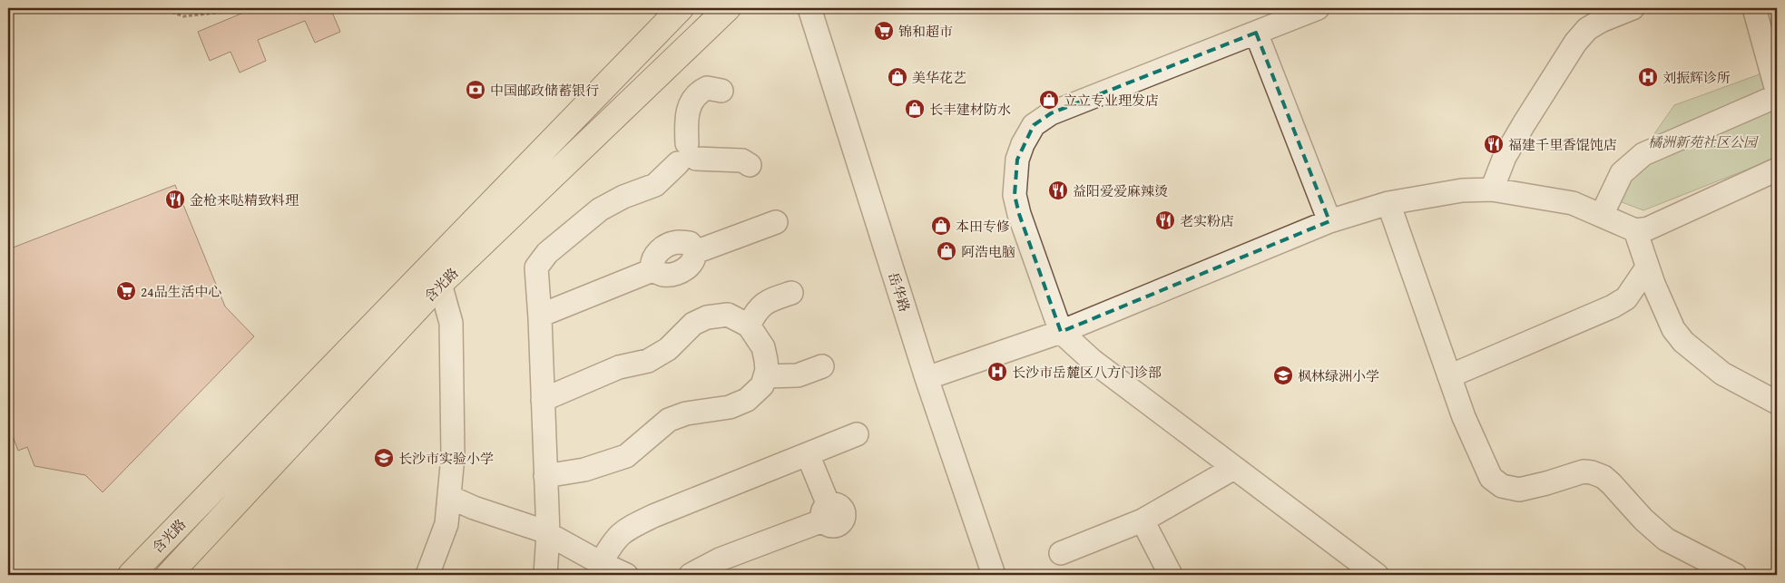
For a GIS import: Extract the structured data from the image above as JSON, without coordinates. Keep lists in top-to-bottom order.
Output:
{
  "streets": {
    "main road": ["含光路"],
    "street": ["岳华路"]
  },
  "parks": ["橘洲新苑社区公园"],
  "places": {
    "supermarket": ["锦和超市", "24品生活中心"],
    "shop": [
      "美华花艺",
      "立立专业理发店",
      "长丰建材防水",
      "本田专修",
      "阿浩电脑"
    ],
    "hospital": ["刘振辉诊所", "长沙市岳麓区八方门诊部"],
    "bank": ["中国邮政储蓄银行"],
    "restaurant": [
      "福建千里香馄饨店",
      "益阳爱爱麻辣烫",
      "金枪来哒精致料理",
      "老实粉店"
    ],
    "school or university": ["枫林绿洲小学", "长沙市实验小学"]
  }
}
